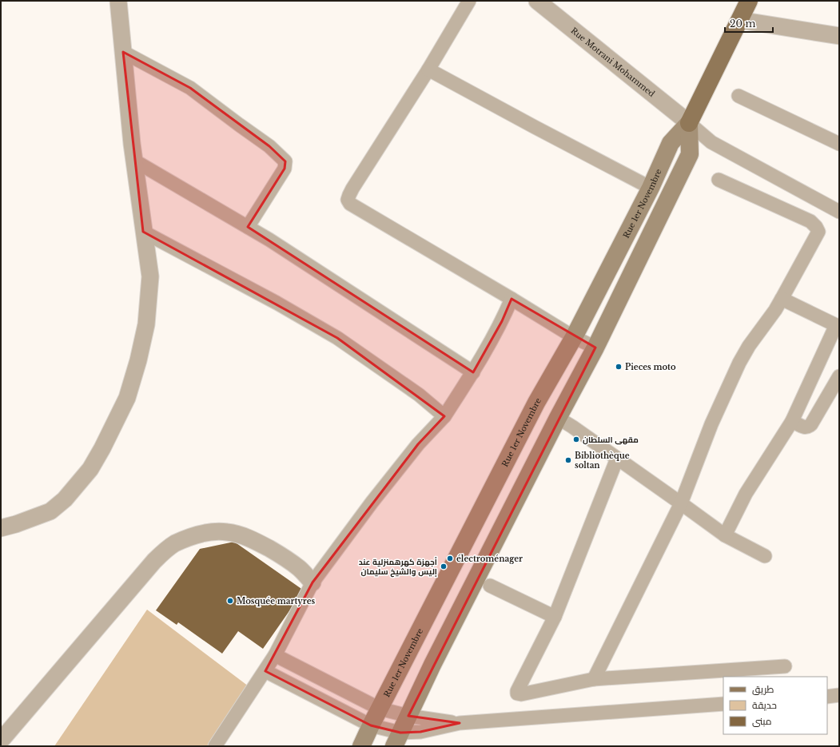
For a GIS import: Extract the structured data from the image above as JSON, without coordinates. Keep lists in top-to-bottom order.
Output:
{
  "streets": {
    "main road": ["Rue 1er Novembre"],
    "street": ["Rue Motrani Mohammed"]
  },
  "crossings": [
    ["Rue Motrani Mohammed", "Rue 1er Novembre"]
  ],
  "places": [
    "Pieces moto",
    "مقهى السلطان",
    "Bibliothèque soltan",
    "électroménager",
    "أجهزة كهرهمنزلية عند إليس والشيخ سليمان",
    "Mosquée martyres"
  ],
  "legend": ["طريق", "حديقة", "مبنى"],
  "scale_bar": "20 m"
}
